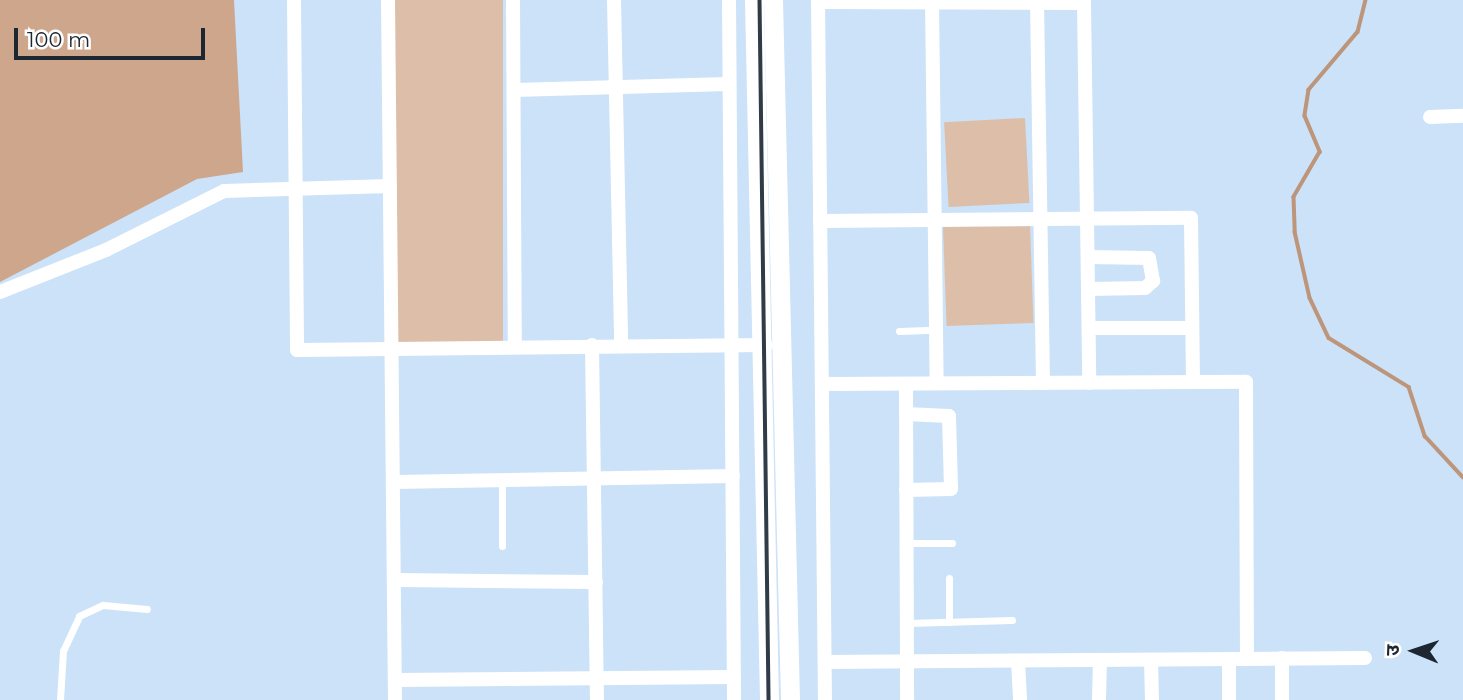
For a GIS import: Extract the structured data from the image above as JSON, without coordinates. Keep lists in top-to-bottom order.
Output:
{
  "scale_bar": "100 m",
  "north": "left"
}
